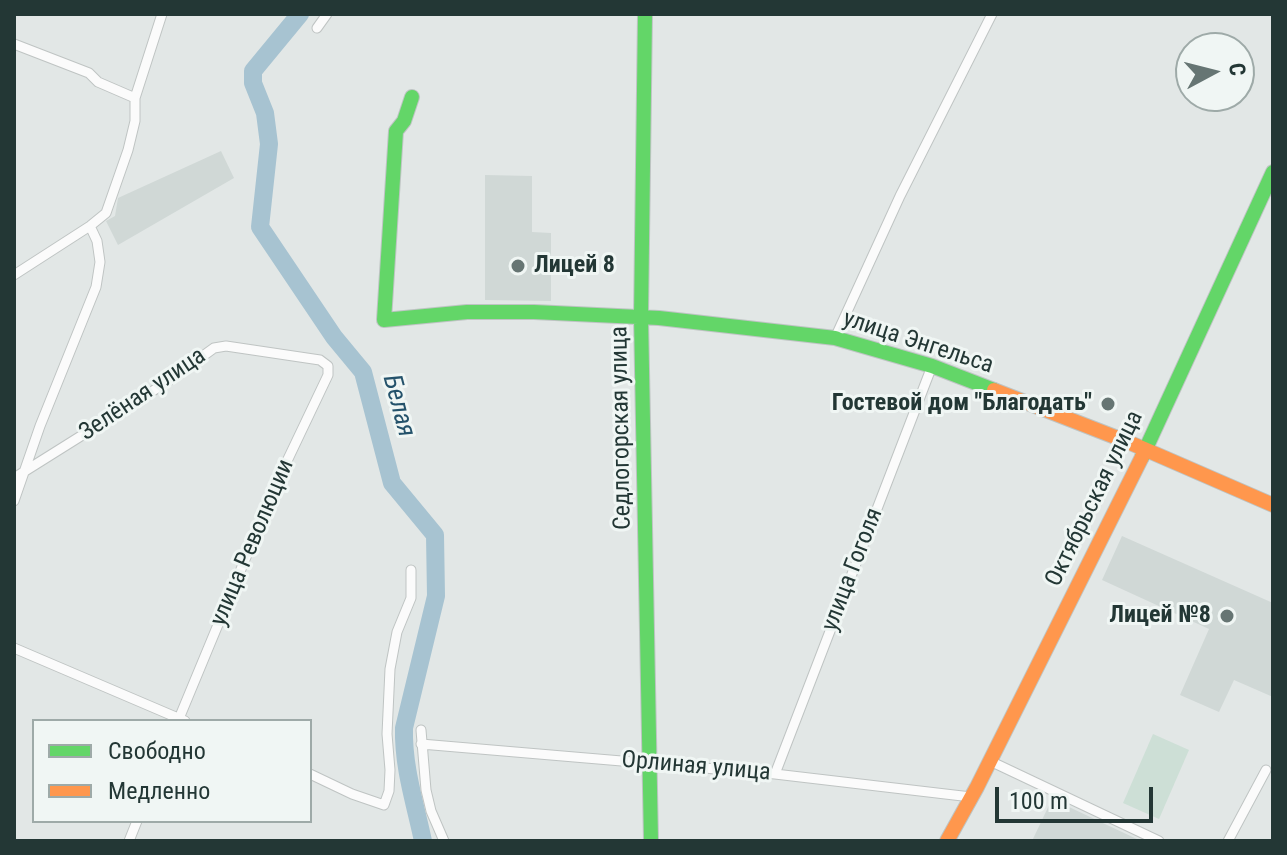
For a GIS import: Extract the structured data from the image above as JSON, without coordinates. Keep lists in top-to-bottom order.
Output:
{
  "streets": {
    "street": [
      "улица Энгельса",
      "Зелёная улица",
      "Седлогорская улица",
      "Октябрьская улица",
      "улица Революции",
      "улица Гоголя",
      "Орлиная улица"
    ]
  },
  "crossings": [
    ["улица Энгельса", "Седлогорская улица"],
    ["улица Энгельса", "Октябрьская улица"],
    ["улица Энгельса", "улица Гоголя"],
    ["Зелёная улица", "улица Революции"],
    ["Седлогорская улица", "Орлиная улица"],
    ["Октябрьская улица", "Орлиная улица"],
    ["улица Гоголя", "Орлиная улица"]
  ],
  "water": ["Белая"],
  "places": ["Лицей 8", "Гостевой дом \"Благодать\"", "Лицей №8"],
  "legend": ["Свободно", "Медленно"],
  "scale_bar": "100 m",
  "north": "right"
}
